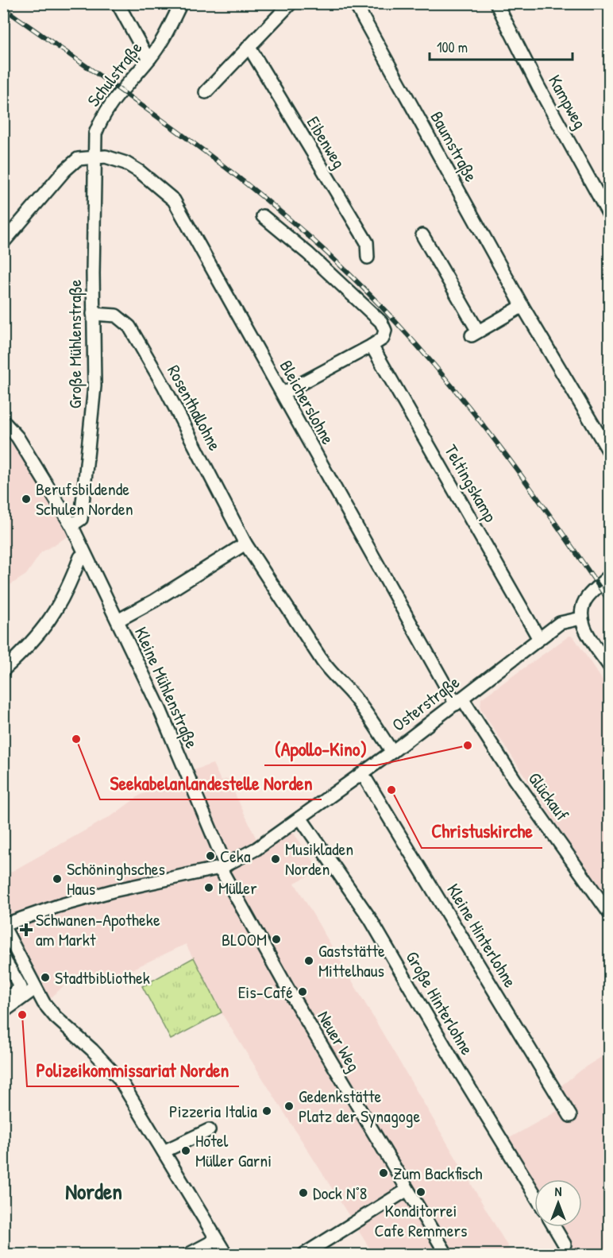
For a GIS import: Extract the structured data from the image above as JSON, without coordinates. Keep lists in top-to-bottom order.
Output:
{
  "streets": {
    "street": [
      "Schulstraße",
      "Kampweg",
      "Eibenweg",
      "Baumstraße",
      "Große Mühlenstraße",
      "Bleicherslohne",
      "Rosenthallohne",
      "Teltingskamp",
      "Kleine Mühlenstraße",
      "Osterstraße",
      "Glückauf",
      "Kleine Hinterlohne",
      "Große Hinterlohne",
      "Neuer Weg"
    ]
  },
  "crossings": [
    ["Schulstraße", "Große Mühlenstraße"],
    ["Schulstraße", "Bleicherslohne"],
    ["Große Mühlenstraße", "Bleicherslohne"],
    ["Große Mühlenstraße", "Rosenthallohne"],
    ["Große Mühlenstraße", "Kleine Mühlenstraße"],
    ["Bleicherslohne", "Osterstraße"],
    ["Bleicherslohne", "Glückauf"],
    ["Rosenthallohne", "Osterstraße"],
    ["Teltingskamp", "Osterstraße"],
    ["Kleine Mühlenstraße", "Osterstraße"],
    ["Kleine Mühlenstraße", "Neuer Weg"],
    ["Osterstraße", "Glückauf"],
    ["Osterstraße", "Kleine Hinterlohne"],
    ["Osterstraße", "Große Hinterlohne"],
    ["Osterstraße", "Neuer Weg"]
  ],
  "districts": ["Norden"],
  "places": {
    "other": [
      "Berufsbildende Schulen Norden",
      "Seekabelanlandestelle Norden",
      "(Apollo-Kino)",
      "Christuskirche",
      "Ceka",
      "Musikladen Norden",
      "Schöninghsches Haus",
      "Müller",
      "BLOOM",
      "Gaststätte Mittelhaus",
      "Stadtbibliothek",
      "Eis-Café",
      "Polizeikommissariat Norden",
      "Gedenkstätte Platz der Synagoge",
      "Pizzeria Italia",
      "Hotel Müller Garni",
      "Zum Backfisch",
      "Konditorrei Cafe Remmers",
      "Dock N°8"
    ],
    "health": ["Schwanen-Apotheke am Markt"]
  },
  "scale_bar": "100 m",
  "north": "top"
}
